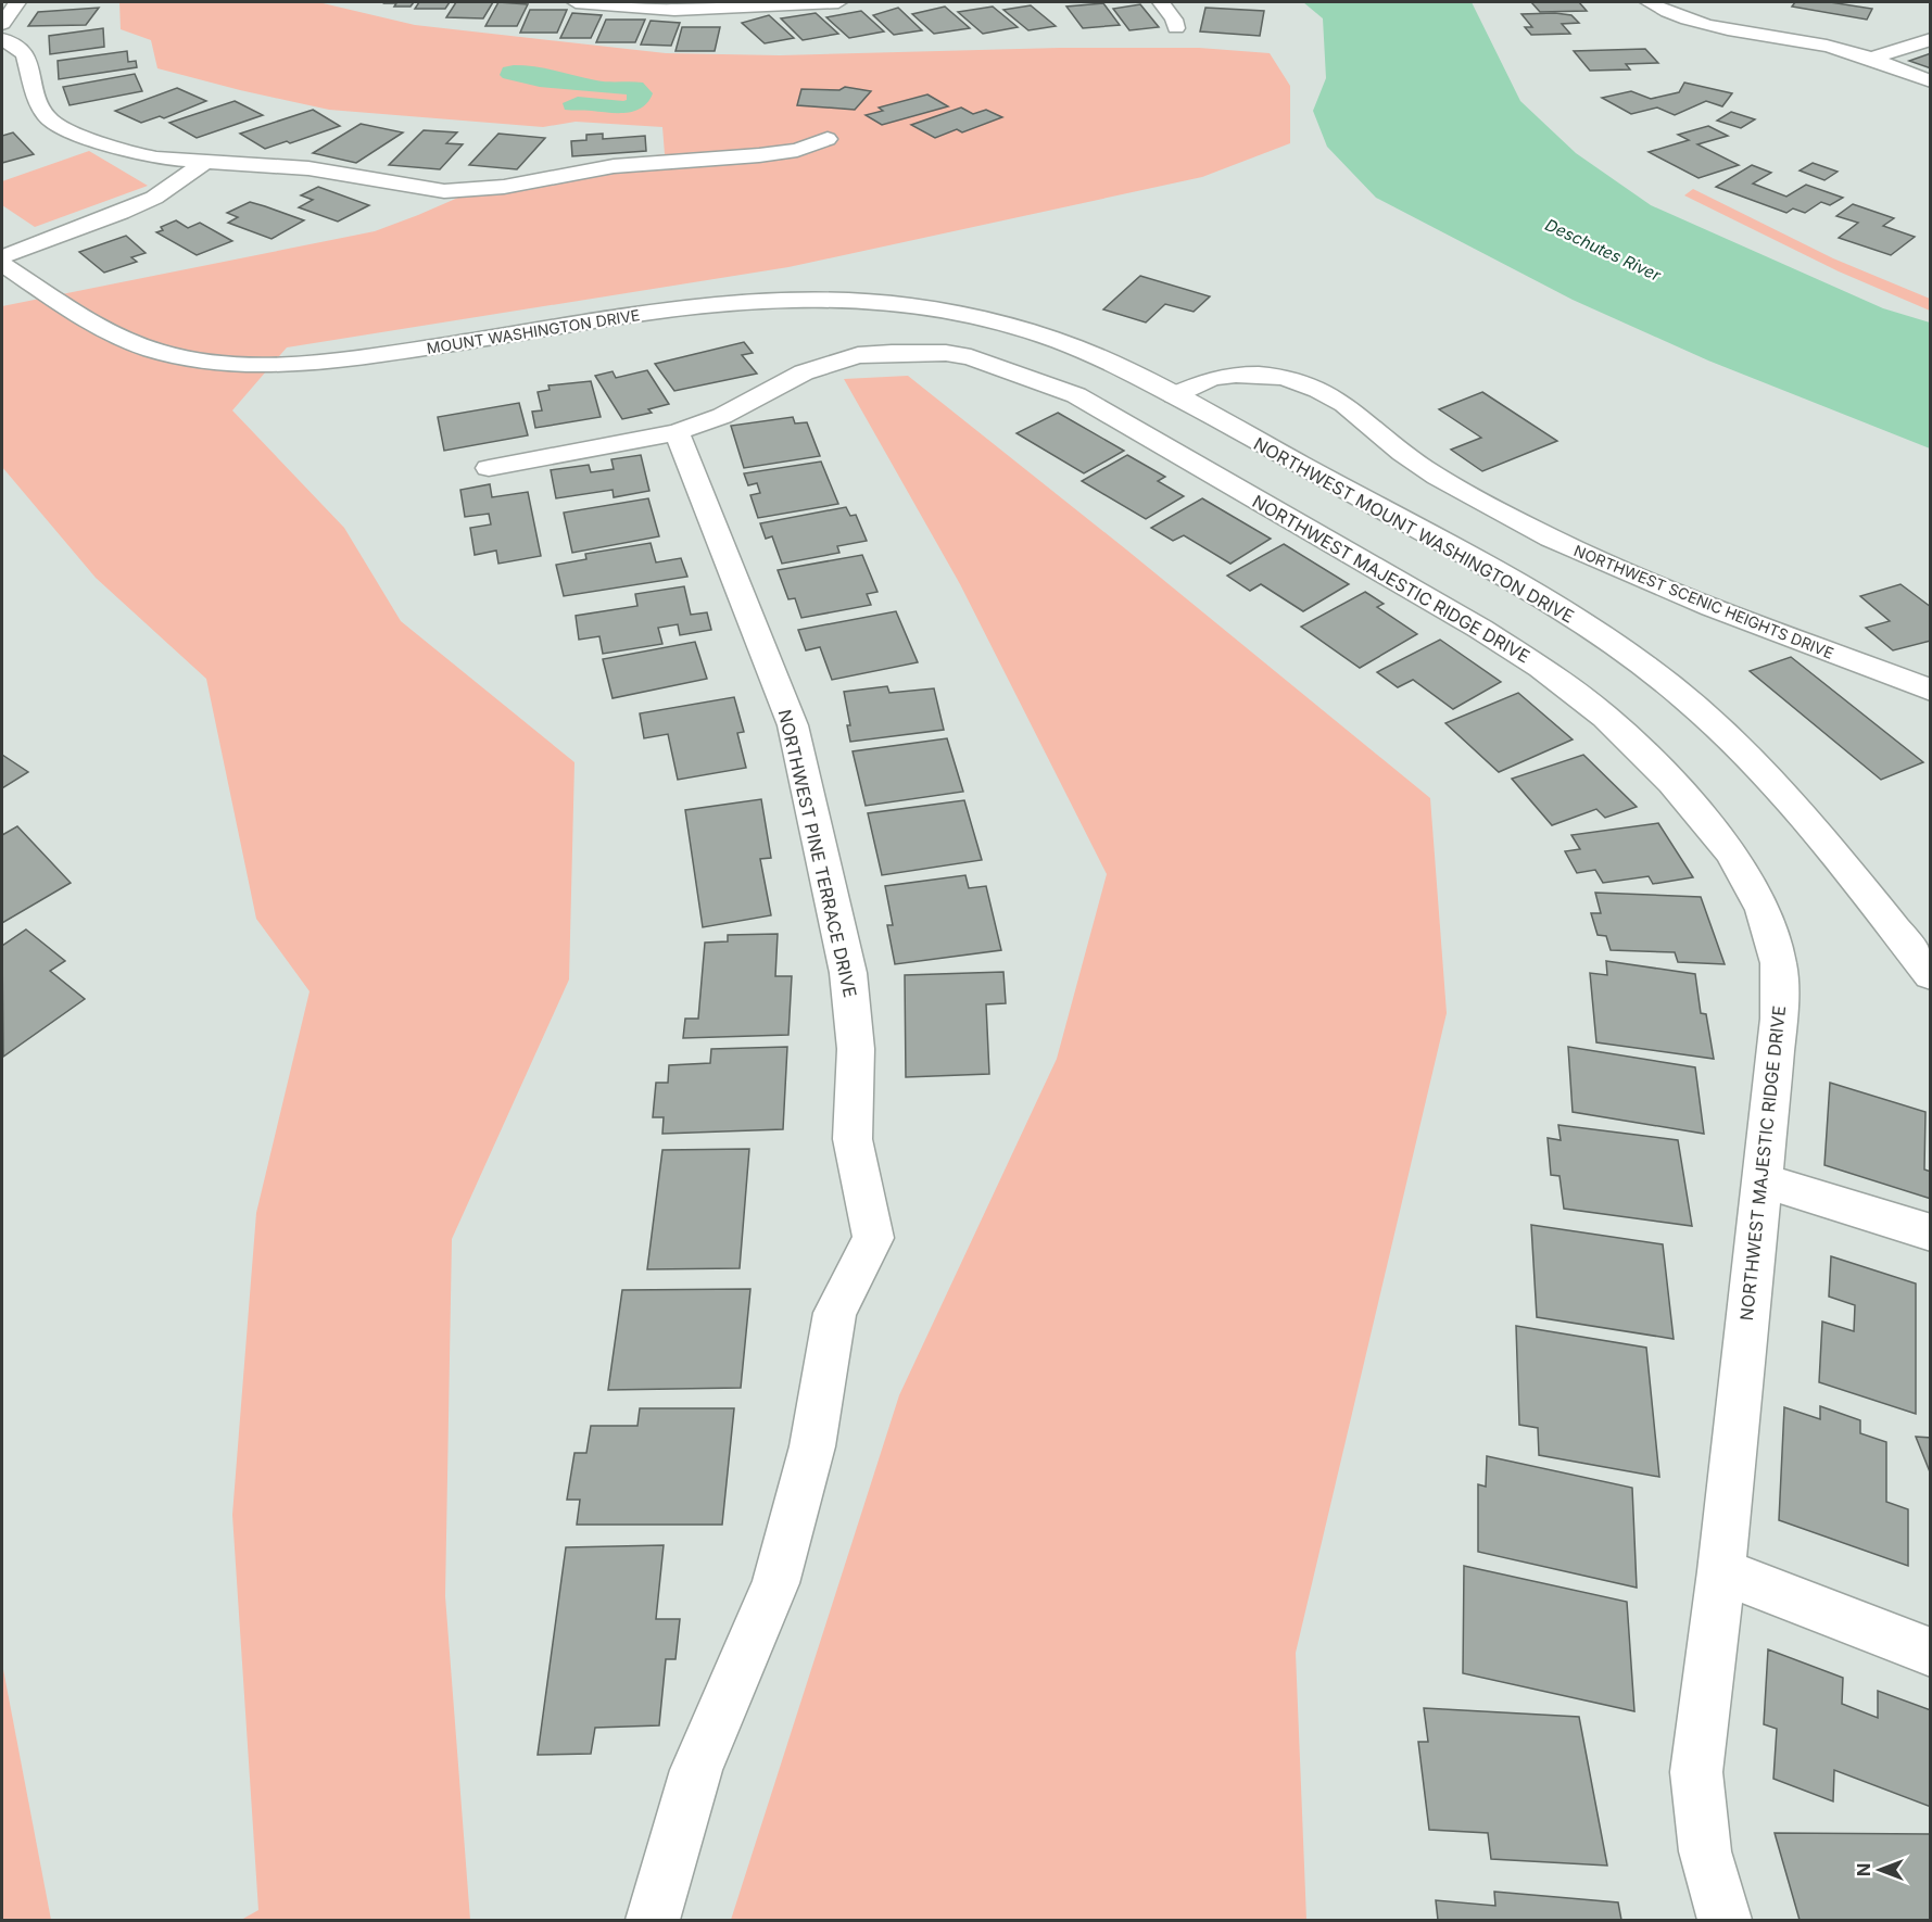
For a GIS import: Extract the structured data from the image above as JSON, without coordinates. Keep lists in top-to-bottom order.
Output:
{
  "streets": {
    "street": [
      "MOUNT WASHINGTON DRIVE",
      "NORTHWEST MOUNT WASHINGTON DRIVE",
      "NORTHWEST MAJESTIC RIDGE DRIVE",
      "NORTHWEST SCENIC HEIGHTS DRIVE",
      "NORTHWEST PINE TERRACE DRIVE"
    ]
  },
  "crossings": [
    ["MOUNT WASHINGTON DRIVE", "NORTHWEST MOUNT WASHINGTON DRIVE"],
    ["NORTHWEST MOUNT WASHINGTON DRIVE", "NORTHWEST SCENIC HEIGHTS DRIVE"],
    ["NORTHWEST MAJESTIC RIDGE DRIVE", "NORTHWEST PINE TERRACE DRIVE"]
  ],
  "water": ["Deschutes River"],
  "north": "left"
}
